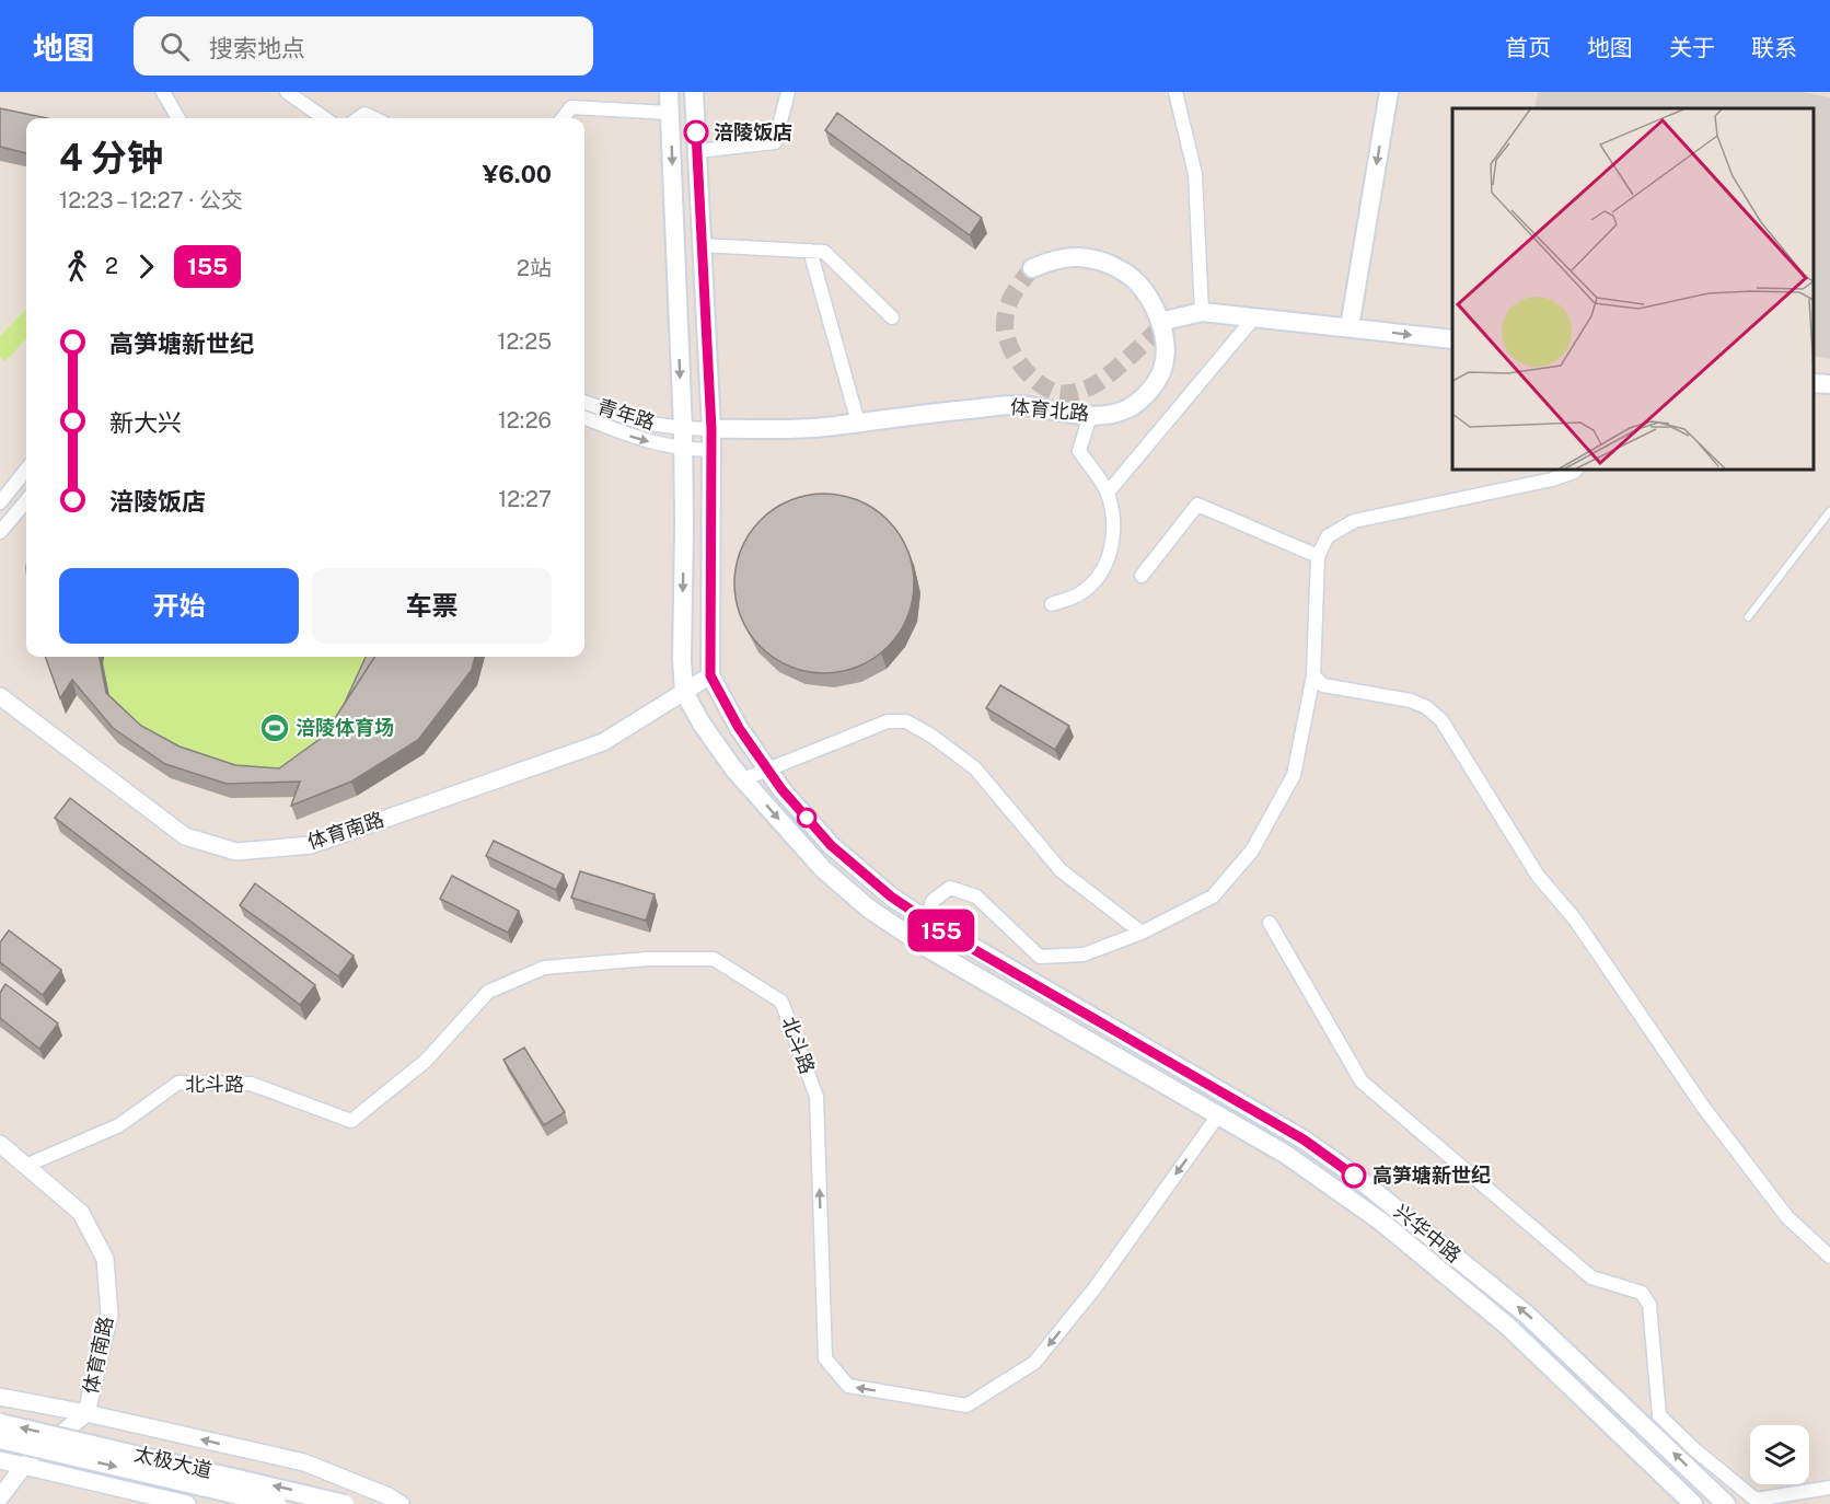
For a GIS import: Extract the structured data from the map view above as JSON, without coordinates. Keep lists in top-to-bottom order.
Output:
{
  "streets": {
    "main road": ["体育北路", "兴华中路", "太极大道"],
    "street": ["青年路", "体育南路", "北斗路"]
  },
  "crossings": [
    ["体育北路", "青年路"],
    ["体育北路", "兴华中路"],
    ["青年路", "兴华中路"],
    ["体育南路", "北斗路"],
    ["体育南路", "兴华中路"]
  ],
  "places": {
    "other": ["涪陵饭店", "高笋塘新世纪"],
    "sports": ["涪陵体育场"]
  },
  "lines": ["bus line 155"],
  "page": {
    "header": "地图",
    "search": "搜索地点",
    "nav": [
      "首页",
      "地图",
      "关于",
      "联系"
    ],
    "on_map": "155",
    "heading": ["4 分钟", "12:23 – 12:27 · 公交", "¥6.00"],
    "legs": ["2", "155", "2站"],
    "list": [
      {
        "name": "高笋塘新世纪",
        "value": "12:25"
      },
      {
        "name": "新大兴",
        "value": "12:26"
      },
      {
        "name": "涪陵饭店",
        "value": "12:27"
      }
    ],
    "buttons": ["开始", "车票"]
  }
}
